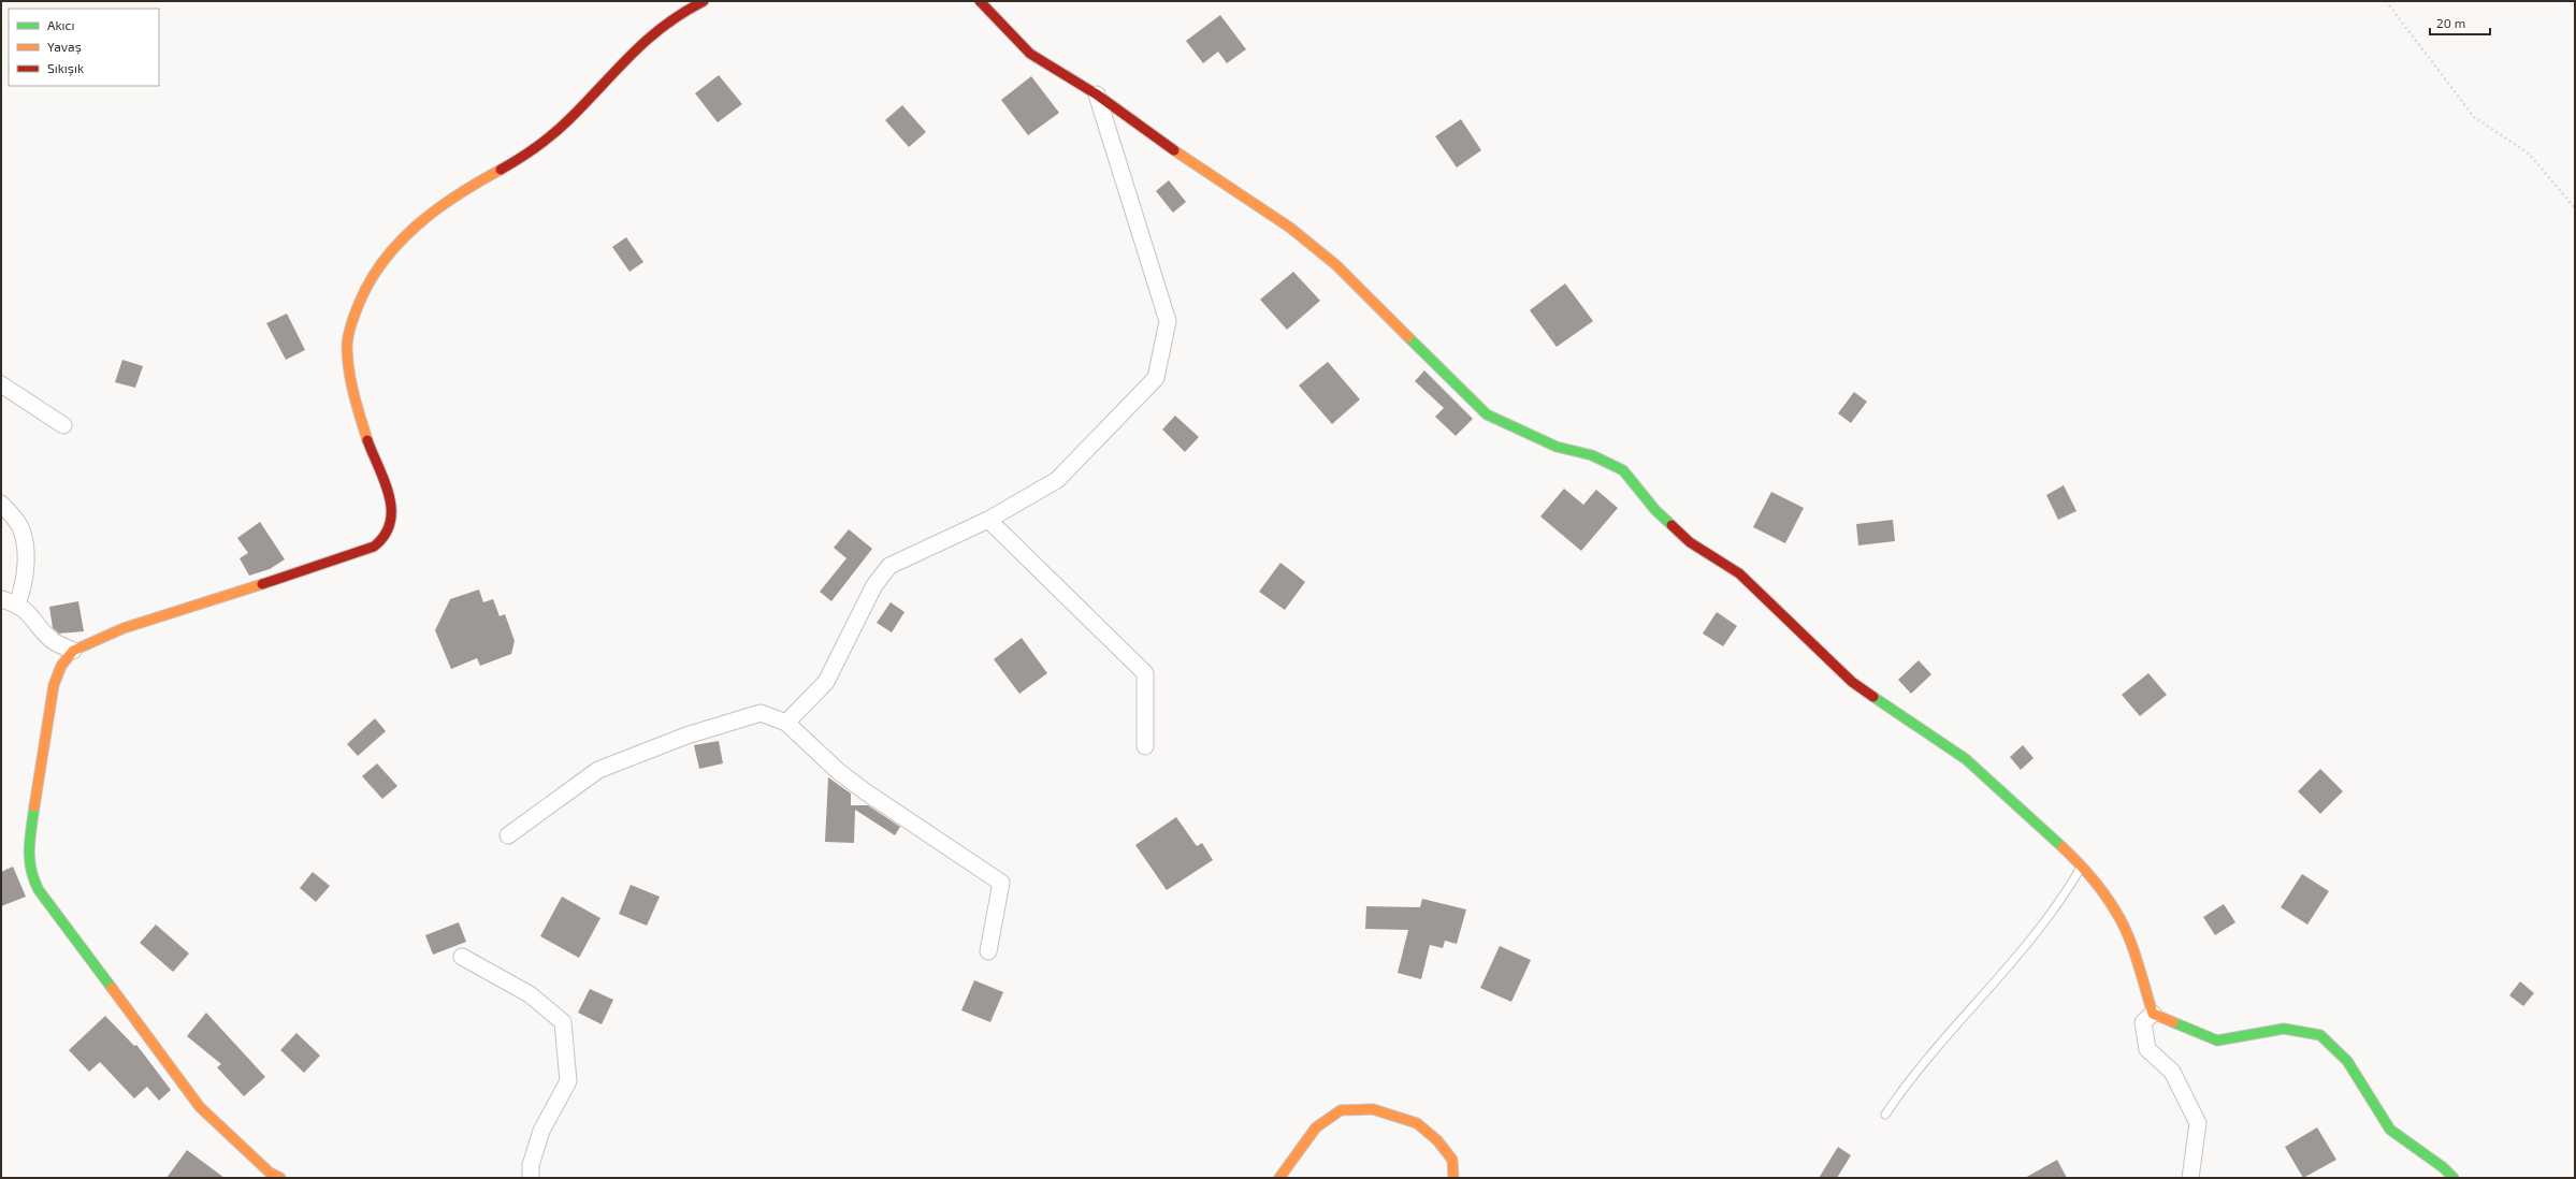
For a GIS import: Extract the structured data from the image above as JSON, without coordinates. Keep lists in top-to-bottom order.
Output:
{
  "legend": ["Akıcı", "Yavaş", "Sıkışık"],
  "scale_bar": "20 m"
}
